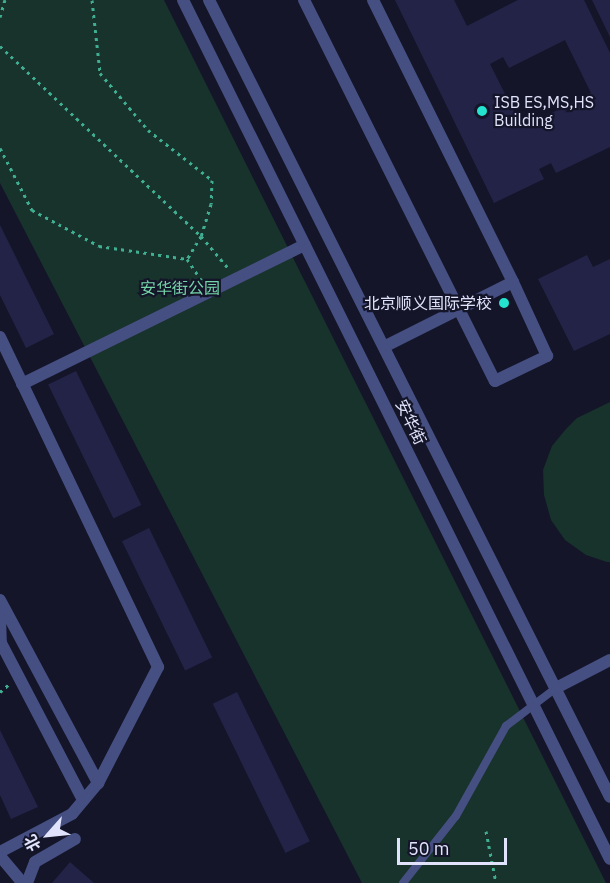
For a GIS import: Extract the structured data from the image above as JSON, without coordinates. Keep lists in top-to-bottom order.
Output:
{
  "streets": {
    "street": ["安华街"]
  },
  "parks": ["安华街公园"],
  "places": ["ISB ES,MS,HS Building", "北京顺义国际学校"],
  "scale_bar": "50 m",
  "north": "bottom left"
}
